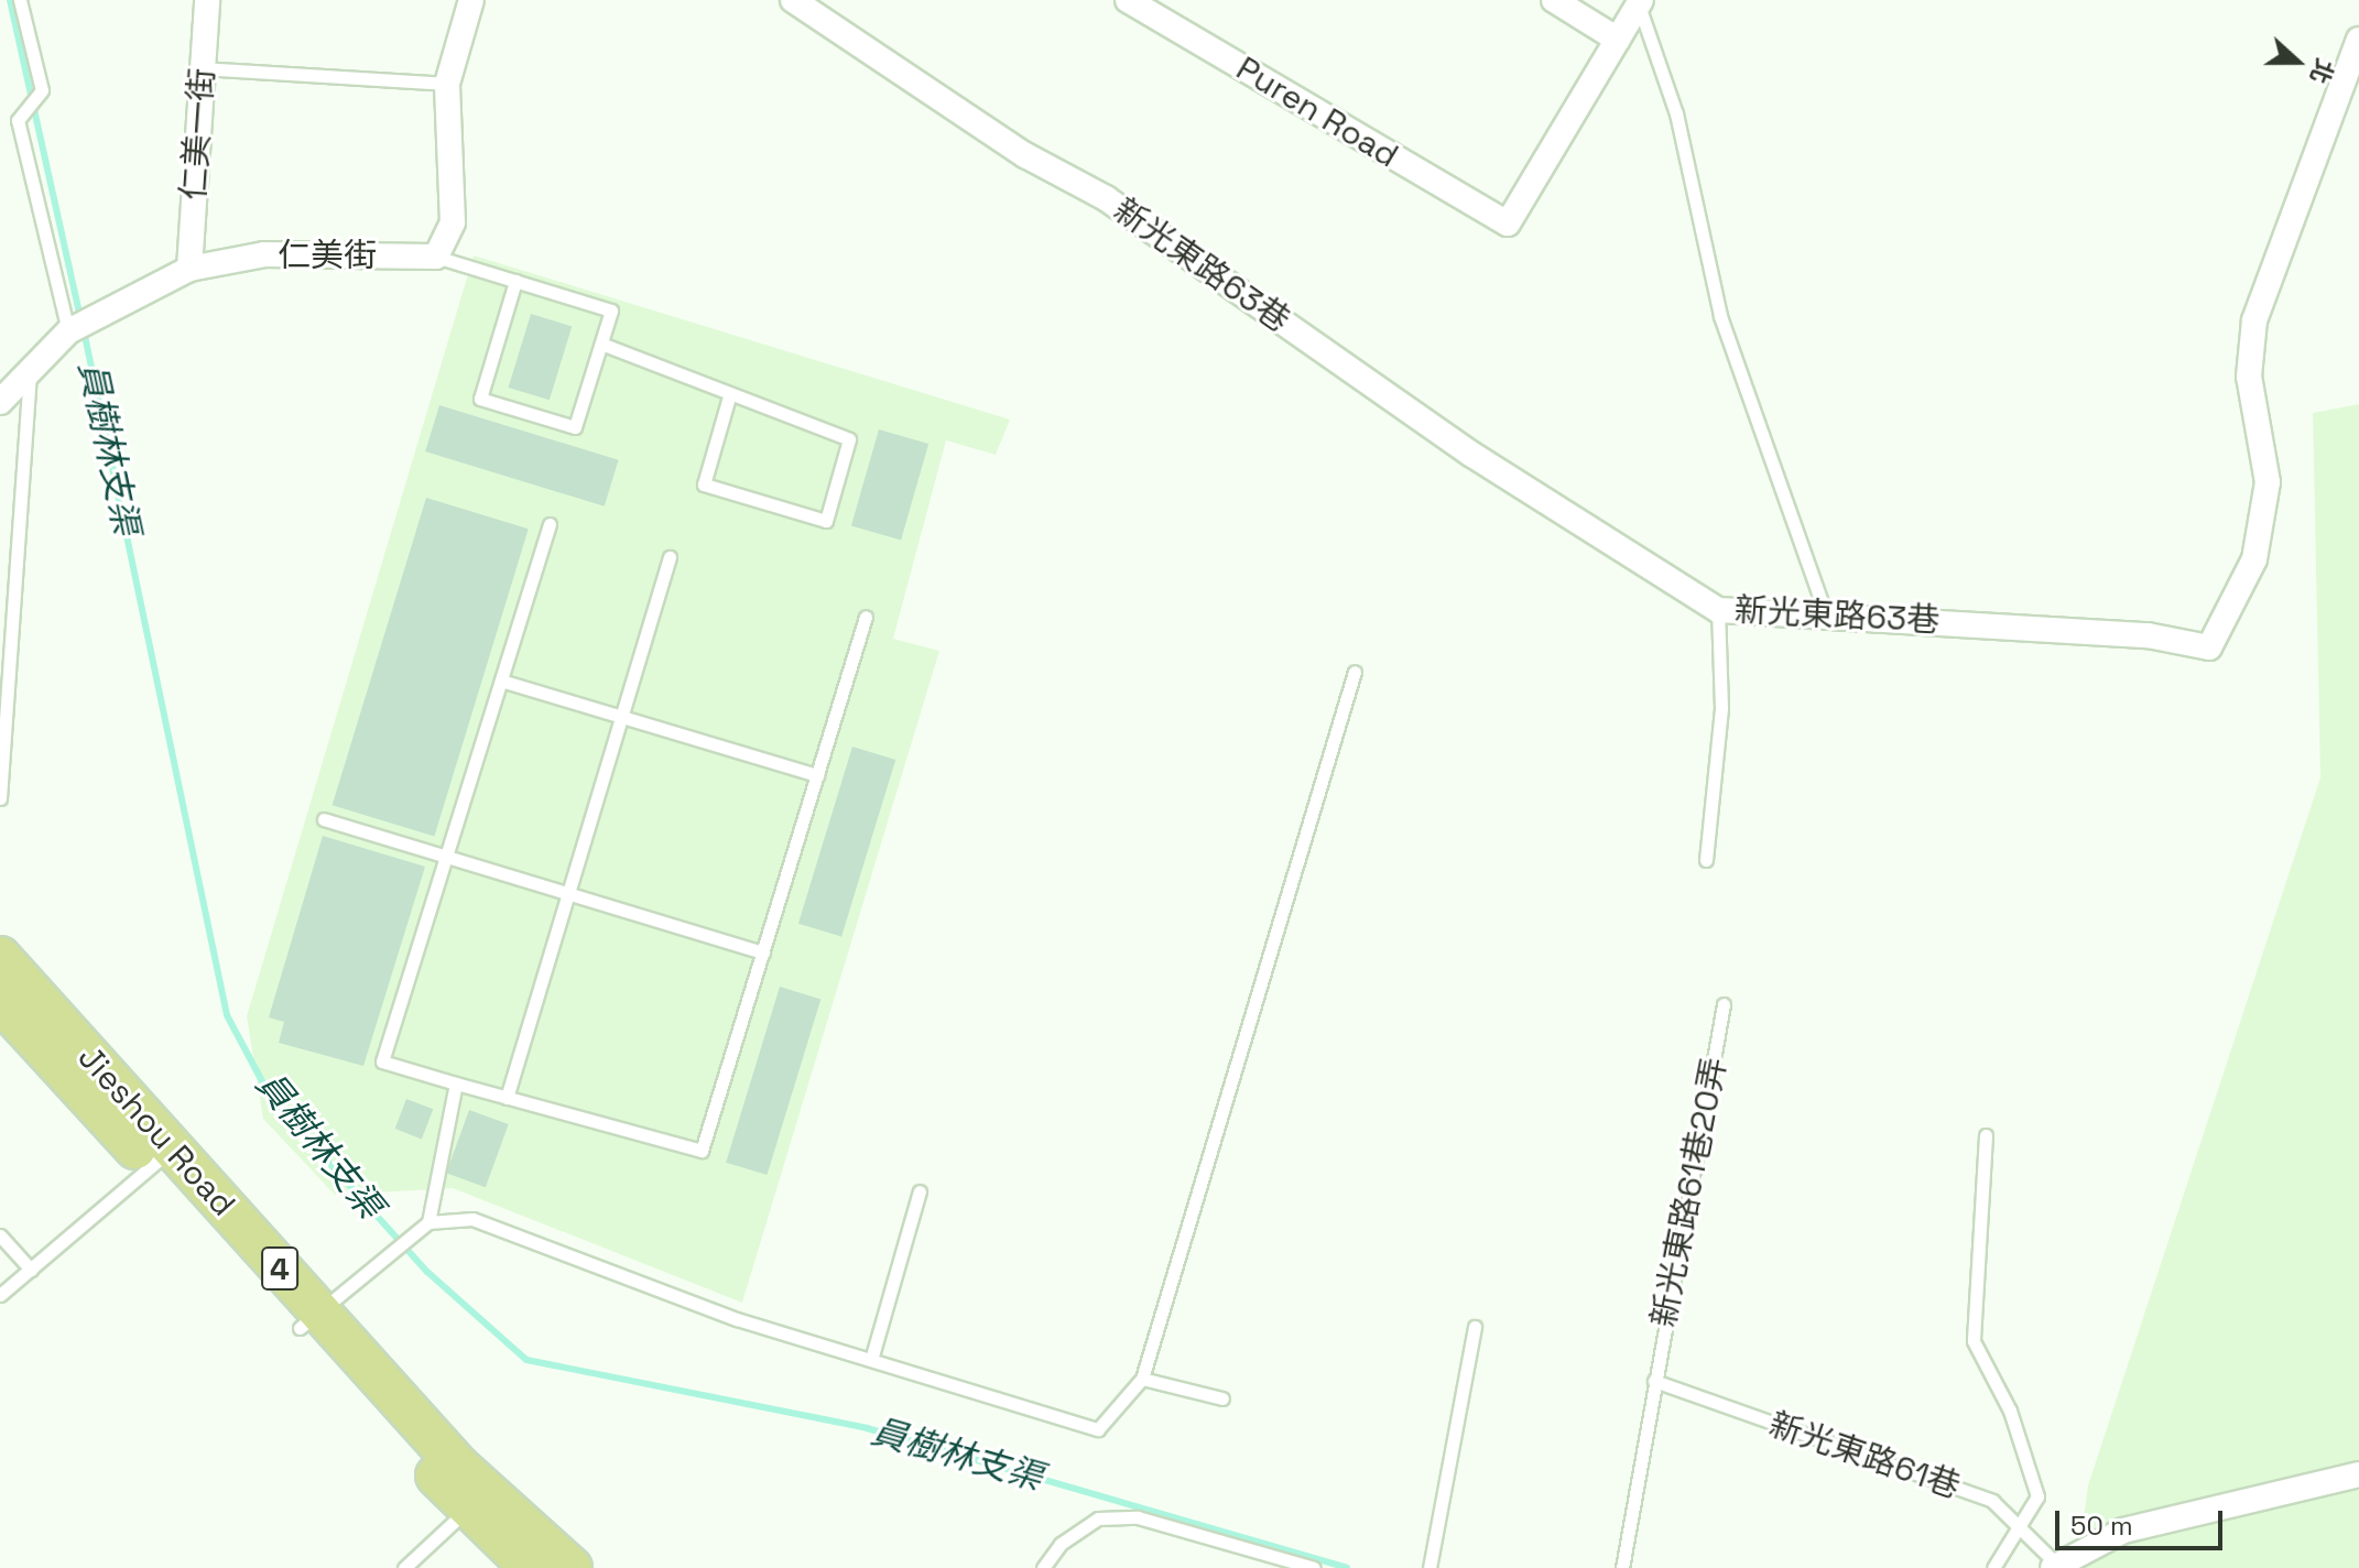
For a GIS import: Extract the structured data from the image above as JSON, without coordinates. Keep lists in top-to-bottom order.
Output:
{
  "streets": {
    "main road": ["Jieshou Road", "4"],
    "street": [
      "Puren Road",
      "仁美一街",
      "仁美街",
      "新光東路63巷"
    ],
    "lane": ["新光東路61巷20弄", "新光東路61巷"]
  },
  "crossings": [
    ["仁美一街", "仁美街"],
    ["新光東路61巷20弄", "新光東路61巷"]
  ],
  "water": ["員樹林支渠"],
  "scale_bar": "50 m",
  "north": "right"
}
